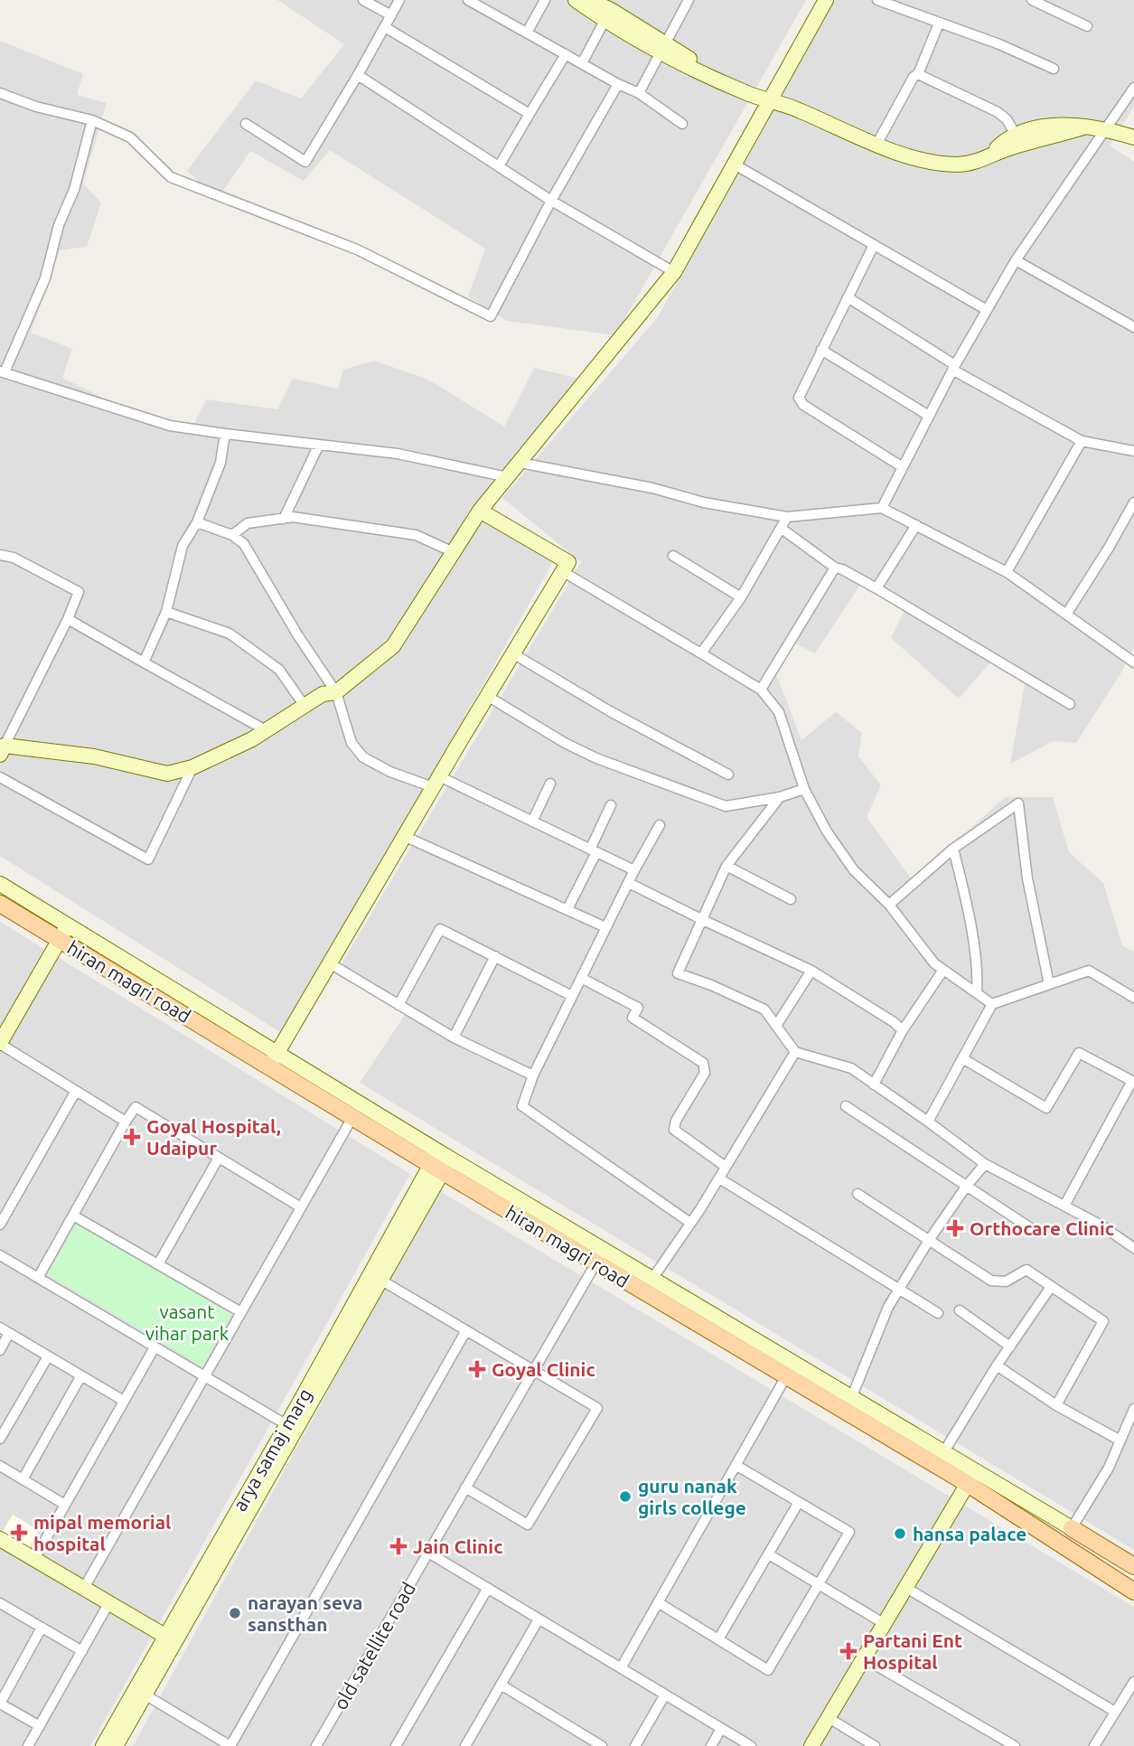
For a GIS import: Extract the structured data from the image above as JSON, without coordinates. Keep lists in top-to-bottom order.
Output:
{
  "streets": {
    "main road": ["hiran magri road"],
    "street": ["arya samaj marg", "old satellite road"]
  },
  "crossings": [
    ["hiran magri road", "arya samaj marg"],
    ["hiran magri road", "old satellite road"]
  ],
  "parks": ["vasant vihar park"],
  "places": {
    "health": [
      "Goyal Hospital, Udaipur",
      "Orthocare Clinic",
      "Goyal Clinic",
      "mipal memorial hospital",
      "Jain Clinic",
      "Partani Ent Hospital"
    ],
    "other": ["guru nanak girls college", "hansa palace", "narayan seva sansthan"]
  }
}
